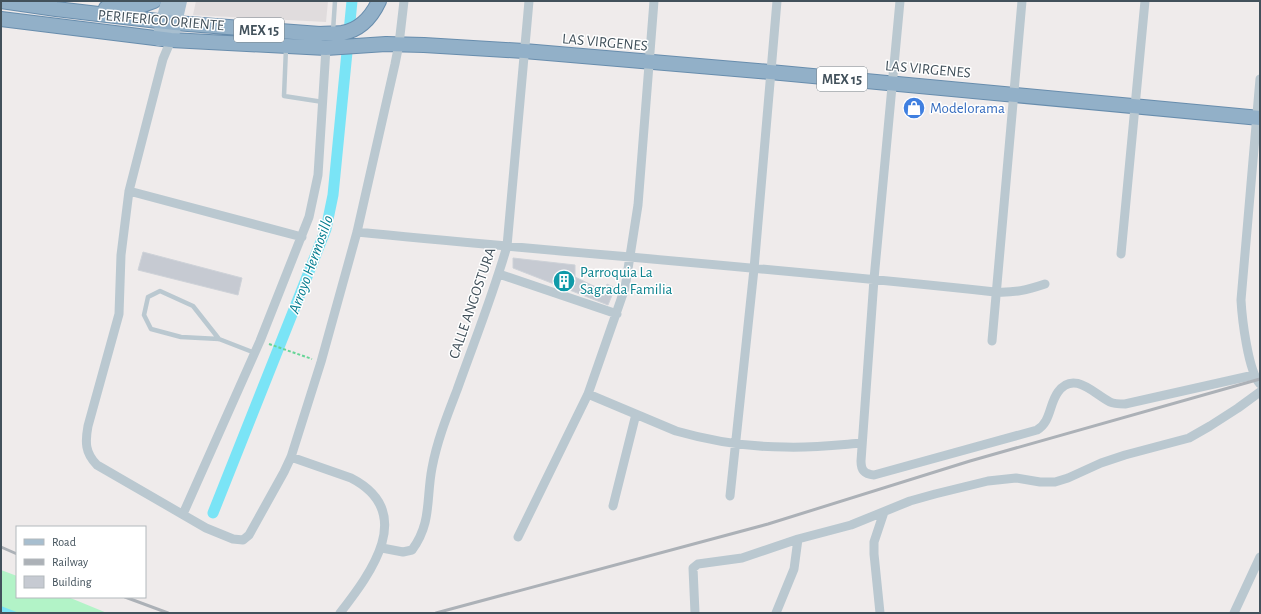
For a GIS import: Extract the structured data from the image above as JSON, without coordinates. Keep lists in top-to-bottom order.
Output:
{
  "streets": {
    "highway": ["PERIFERICO ORIENTE", "MEX 15", "LAS VIRGENES"],
    "street": ["CALLE ANGOSTURA"]
  },
  "crossings": [
    ["PERIFERICO ORIENTE", "LAS VIRGENES"],
    ["LAS VIRGENES", "CALLE ANGOSTURA"]
  ],
  "water": ["Arroyo Hermosillo"],
  "places": {
    "shop": ["Modelorama"],
    "building": ["Parroquia La Sagrada Familia"]
  },
  "legend": ["Road", "Railway", "Building"]
}
